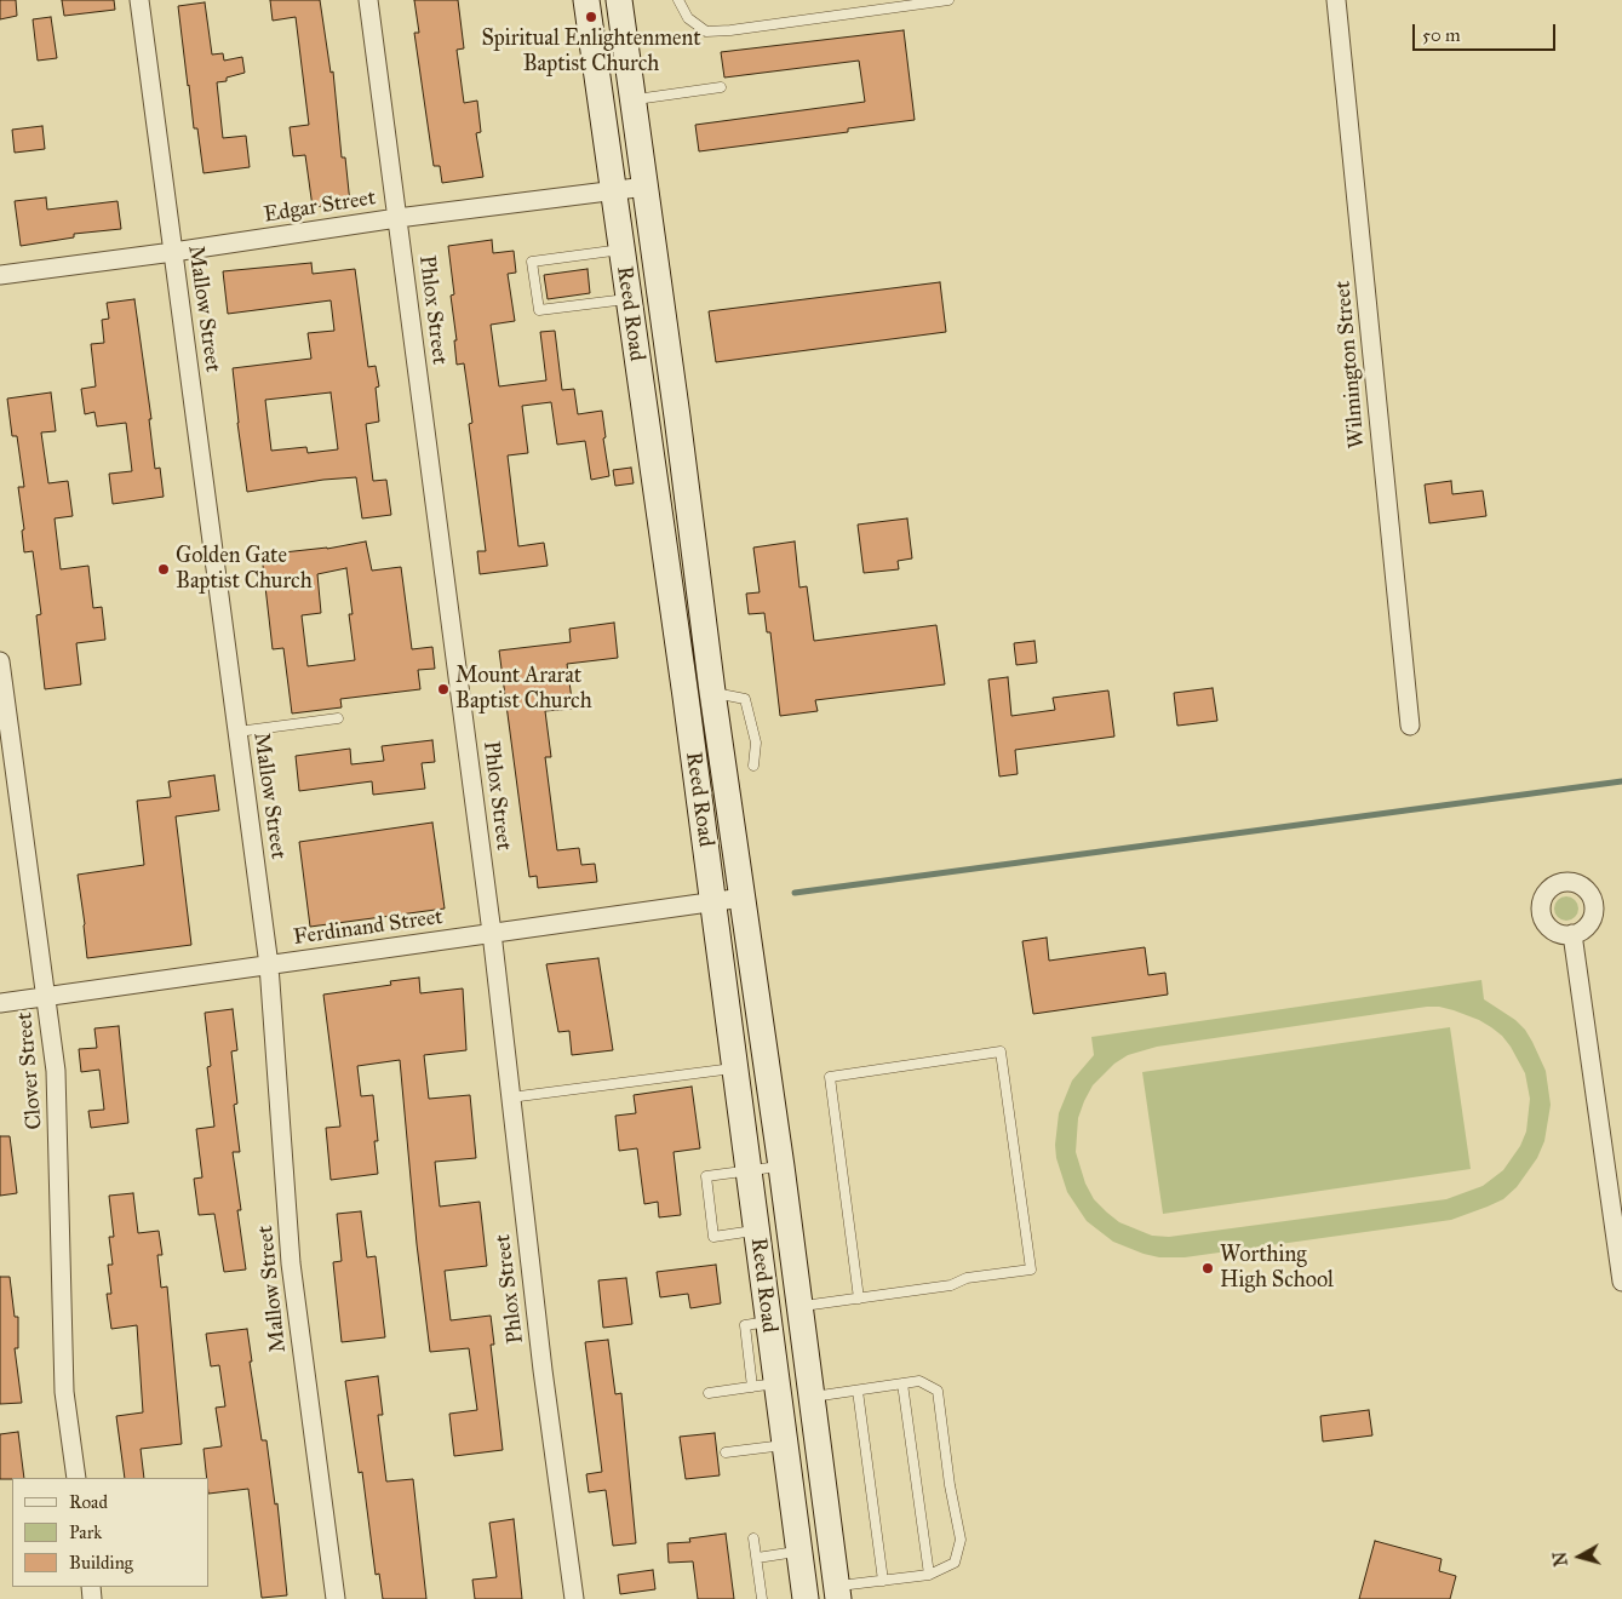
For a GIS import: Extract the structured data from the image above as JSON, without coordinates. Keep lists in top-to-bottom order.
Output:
{
  "streets": {
    "street": [
      "Edgar Street",
      "Mallow Street",
      "Phlox Street",
      "Reed Road",
      "Wilmington Street",
      "Ferdinand Street",
      "Clover Street"
    ]
  },
  "crossings": [
    ["Edgar Street", "Mallow Street"],
    ["Edgar Street", "Phlox Street"],
    ["Edgar Street", "Reed Road"],
    ["Mallow Street", "Ferdinand Street"],
    ["Phlox Street", "Ferdinand Street"],
    ["Reed Road", "Ferdinand Street"],
    ["Ferdinand Street", "Clover Street"]
  ],
  "places": [
    "Spiritual Enlightenment Baptist Church",
    "Golden Gate Baptist Church",
    "Mount Ararat Baptist Church",
    "Worthing High School"
  ],
  "legend": ["Road", "Park", "Building"],
  "scale_bar": "50 m",
  "north": "left"
}
